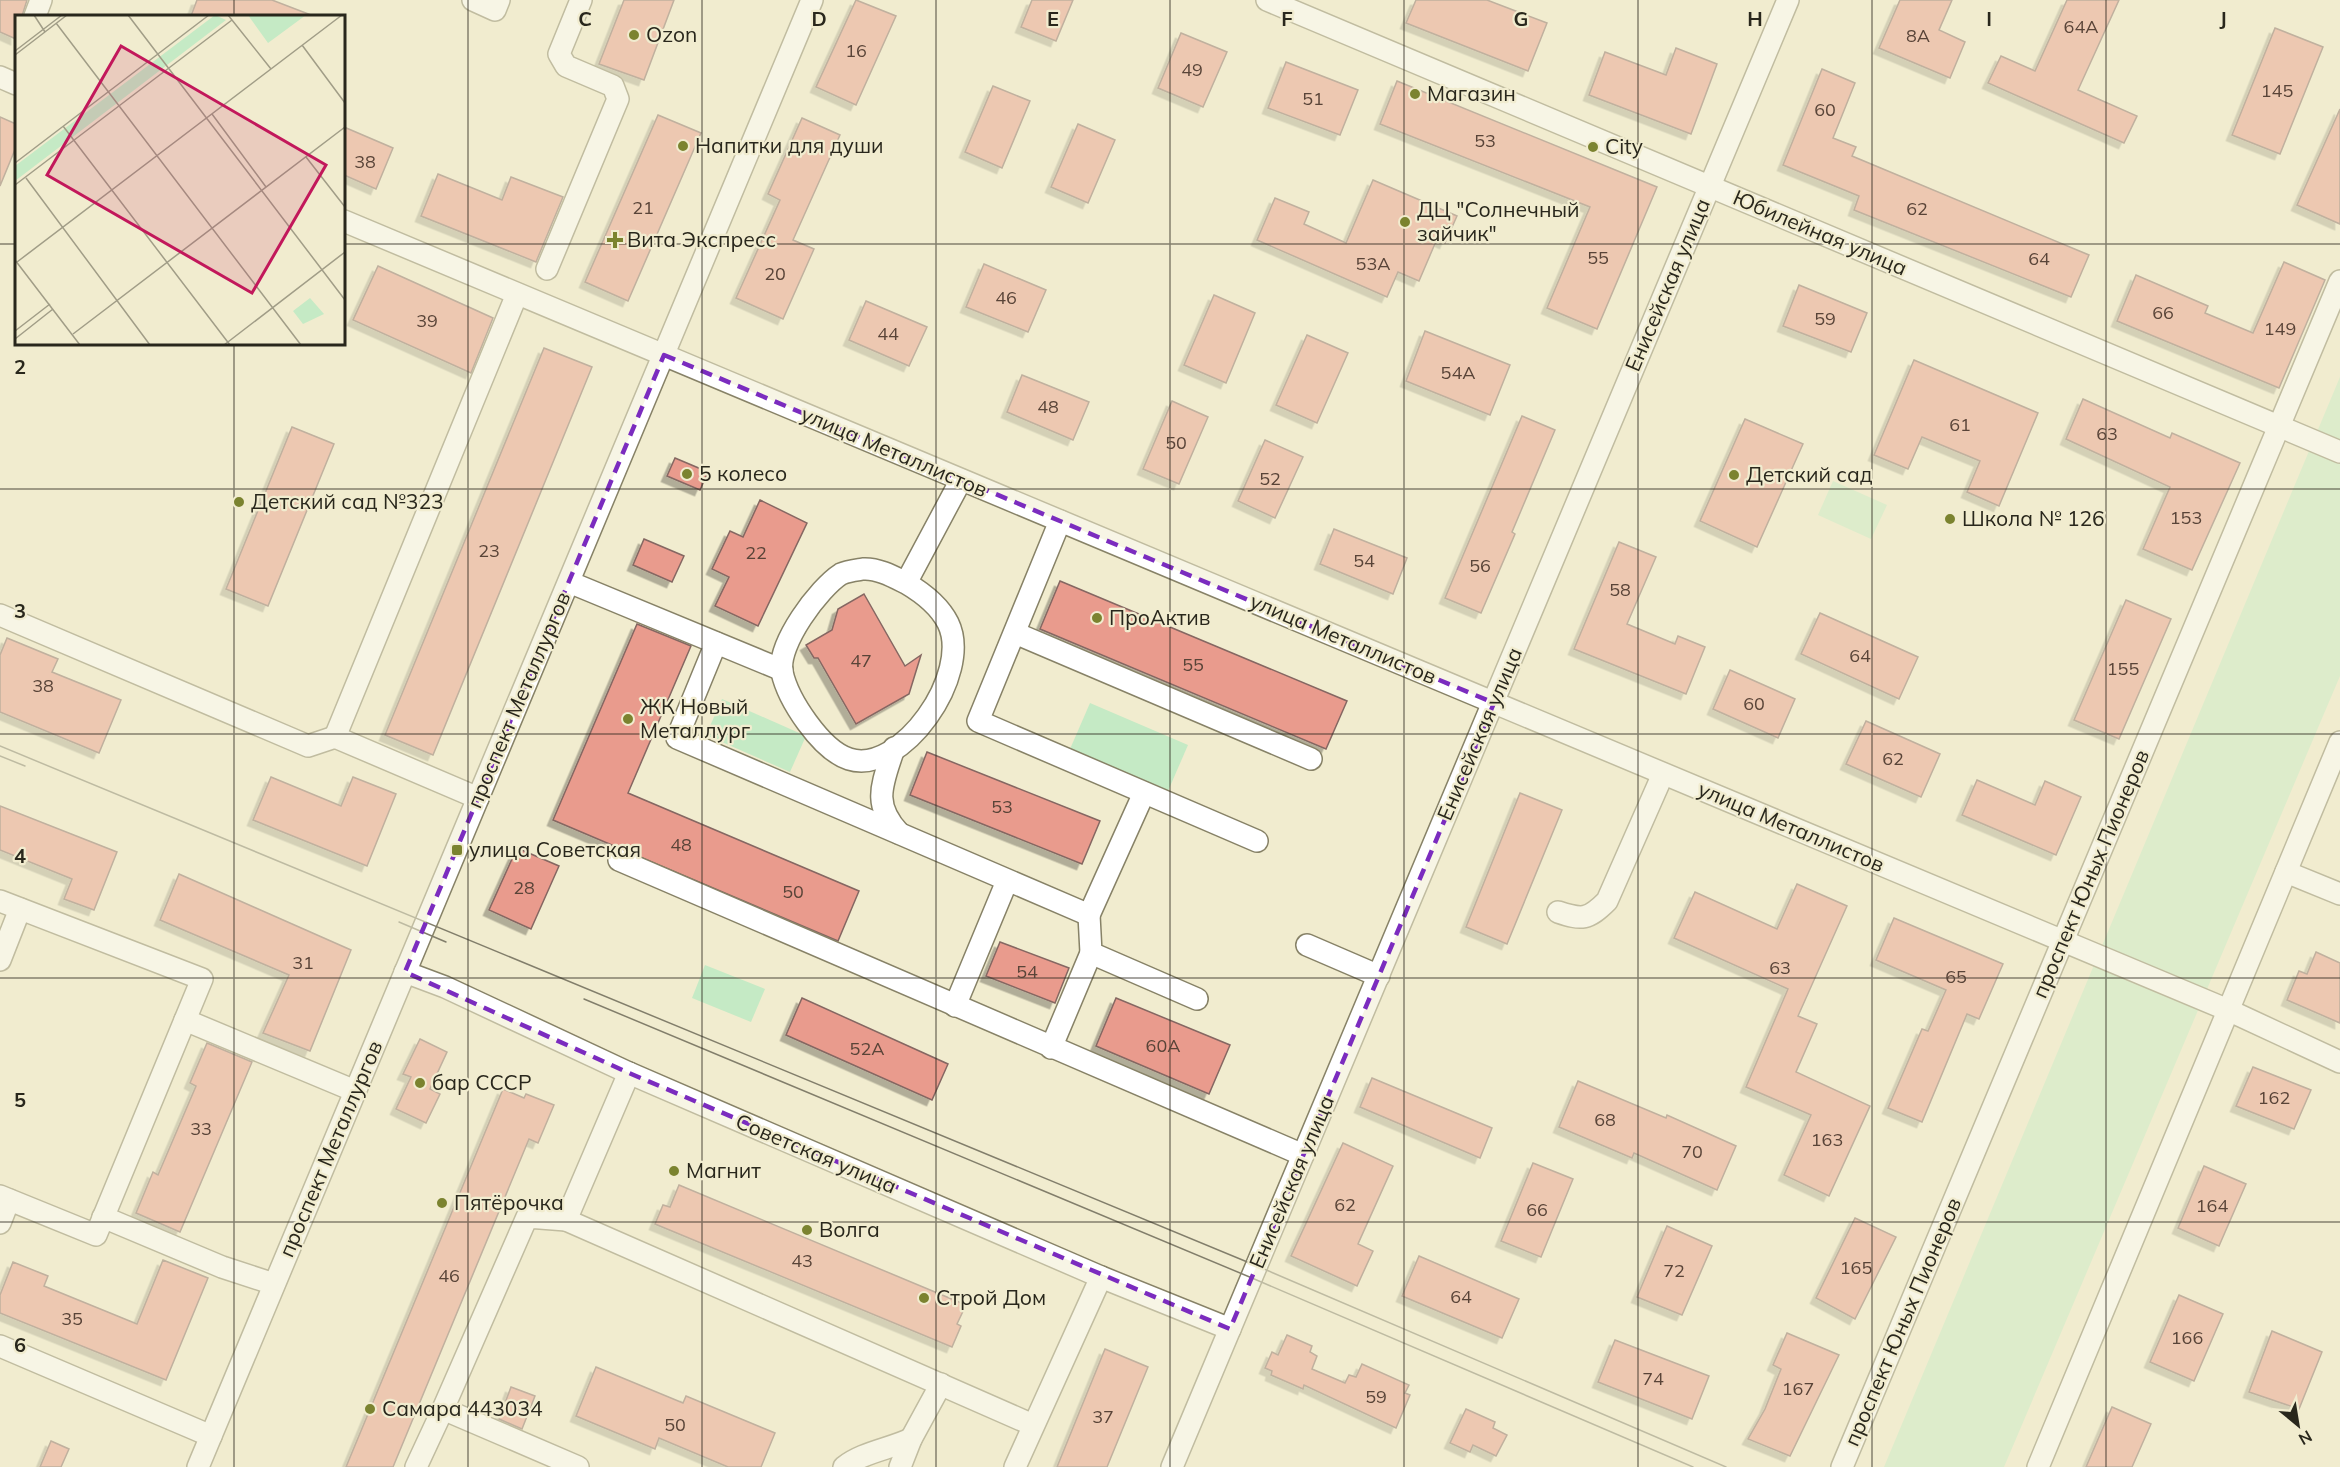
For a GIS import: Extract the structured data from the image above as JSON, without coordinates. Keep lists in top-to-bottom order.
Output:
{
  "streets": {
    "street": [
      "Юбилейная улица",
      "Енисейская улица",
      "улица Металлистов",
      "проспект Металлургов",
      "проспект Юных Пионеров",
      "Советская улица"
    ]
  },
  "crossings": [
    ["Юбилейная улица", "Енисейская улица"],
    ["Юбилейная улица", "проспект Юных Пионеров"],
    ["Енисейская улица", "улица Металлистов"],
    ["Енисейская улица", "Советская улица"],
    ["улица Металлистов", "проспект Металлургов"],
    ["улица Металлистов", "проспект Юных Пионеров"],
    ["проспект Металлургов", "Советская улица"]
  ],
  "places": {
    "other": [
      "Ozon",
      "Магазин",
      "Напитки для души",
      "City",
      "ДЦ \"Солнечный зайчик\"",
      "5 колесо",
      "Детский сад",
      "Детский сад №323",
      "Школа № 126",
      "ПроАктив",
      "ЖК Новый Металлург",
      "бар СССР",
      "Магнит",
      "Пятёрочка",
      "Волга",
      "Строй Дом",
      "Самара 443034"
    ],
    "health": ["Вита Экспресс"],
    "transit": ["улица Советская"]
  },
  "house_numbers": [
    "64А",
    "8А",
    "16",
    "49",
    "145",
    "51",
    "60",
    "53",
    "38",
    "21",
    "62",
    "55",
    "64",
    "53А",
    "20",
    "46",
    "66",
    "59",
    "39",
    "149",
    "44",
    "54А",
    "48",
    "61",
    "63",
    "50",
    "52",
    "153",
    "23",
    "22",
    "54",
    "56",
    "58",
    "64",
    "47",
    "55",
    "155",
    "38",
    "60",
    "62",
    "53",
    "48",
    "28",
    "50",
    "31",
    "63",
    "54",
    "65",
    "60А",
    "52А",
    "162",
    "68",
    "33",
    "163",
    "70",
    "62",
    "164",
    "66",
    "43",
    "165",
    "72",
    "46",
    "64",
    "35",
    "166",
    "74",
    "167",
    "59",
    "37",
    "50"
  ],
  "north": "bottom right",
  "grid": {
    "columns": [
      "C",
      "D",
      "E",
      "F",
      "G",
      "H",
      "I",
      "J"
    ],
    "rows": [
      "2",
      "3",
      "4",
      "5",
      "6"
    ]
  }
}
